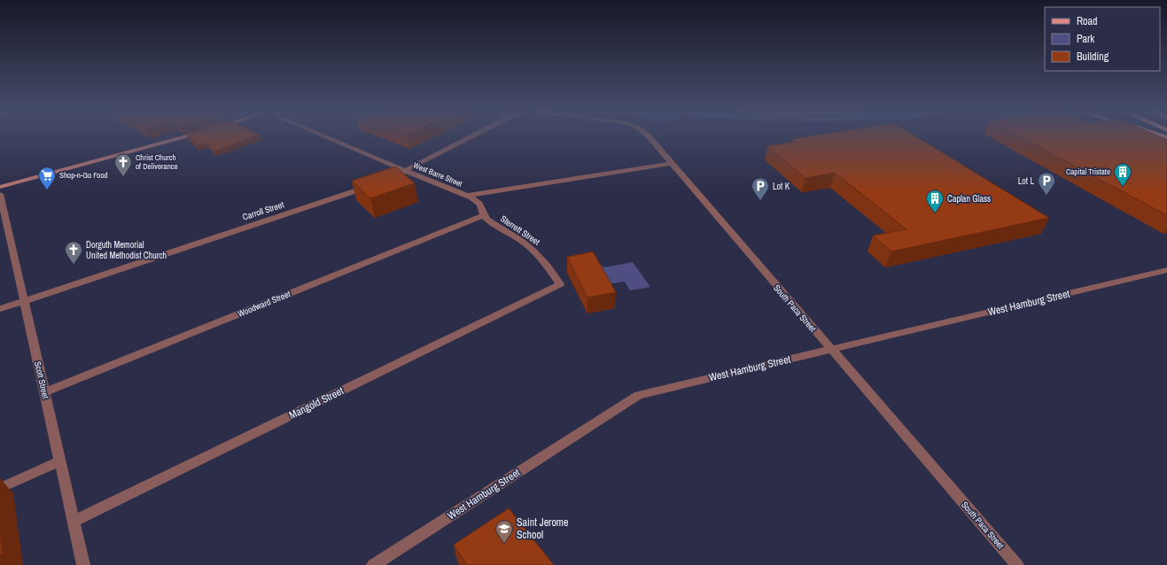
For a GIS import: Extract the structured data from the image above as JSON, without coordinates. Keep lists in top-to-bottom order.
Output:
{
  "streets": {
    "street": [
      "West Barre Street",
      "Carroll Street",
      "Sterrett Street",
      "West Hamburg Street",
      "Woodward Street",
      "South Paca Street",
      "Scott Street",
      "Mangold Street"
    ]
  },
  "crossings": [
    ["West Barre Street", "Carroll Street"],
    ["West Barre Street", "Sterrett Street"],
    ["West Barre Street", "South Paca Street"],
    ["Carroll Street", "Scott Street"],
    ["Sterrett Street", "Woodward Street"],
    ["Sterrett Street", "Mangold Street"],
    ["West Hamburg Street", "South Paca Street"],
    ["Woodward Street", "Scott Street"],
    ["Scott Street", "Mangold Street"]
  ],
  "places": {
    "church": ["Christ Church of Deliverance", "Dorguth Memorial United Methodist Church"],
    "building": ["Capital Tristate", "Caplan Glass"],
    "supermarket": ["Shop-n-Go Food"],
    "parking": ["Lot L", "Lot K"],
    "school or university": ["Saint Jerome School"]
  },
  "legend": ["Road", "Park", "Building"]
}
